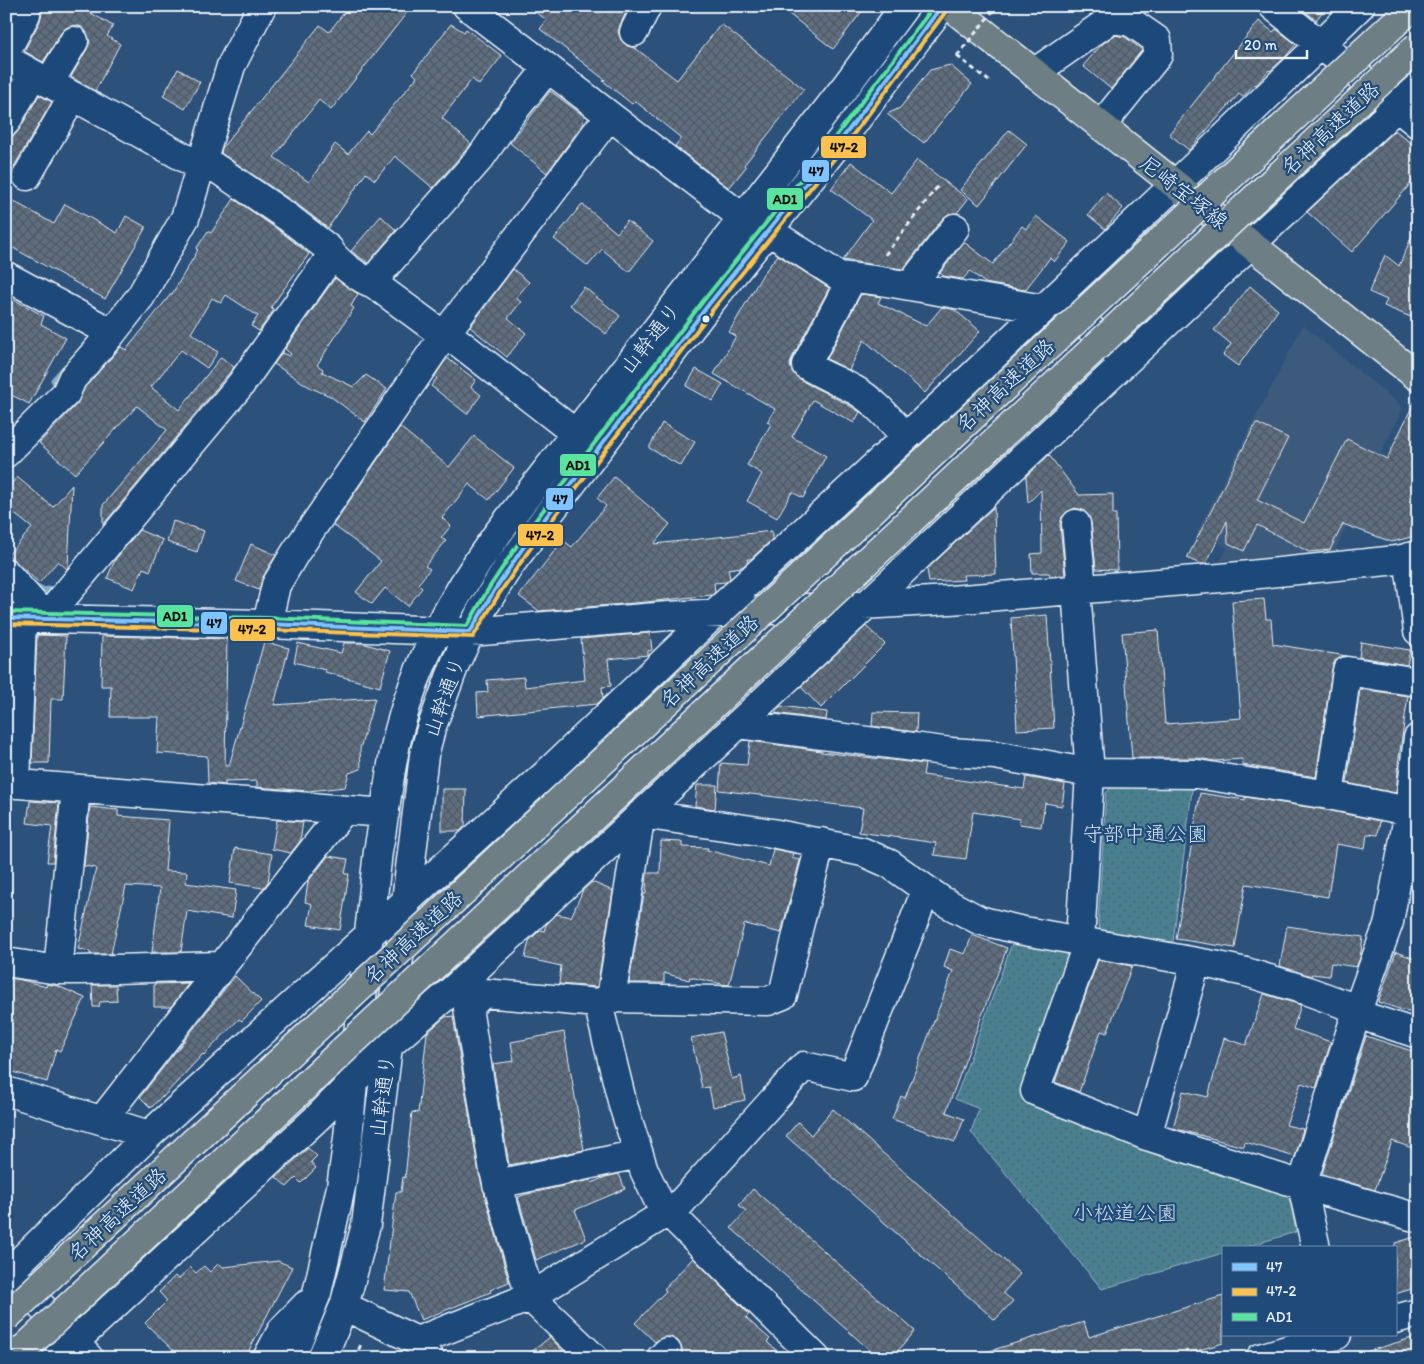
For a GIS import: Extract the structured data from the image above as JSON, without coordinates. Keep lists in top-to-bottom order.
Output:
{
  "streets": {
    "main road": ["名神高速道路", "尼崎宝塚線"],
    "street": ["山幹通り"]
  },
  "parks": ["守部中通公園", "小松道公園"],
  "lines": ["transit line 47", "transit line AD1", "transit line 47-2"],
  "legend": ["47", "47-2", "AD1"],
  "scale_bar": "20 m"
}
